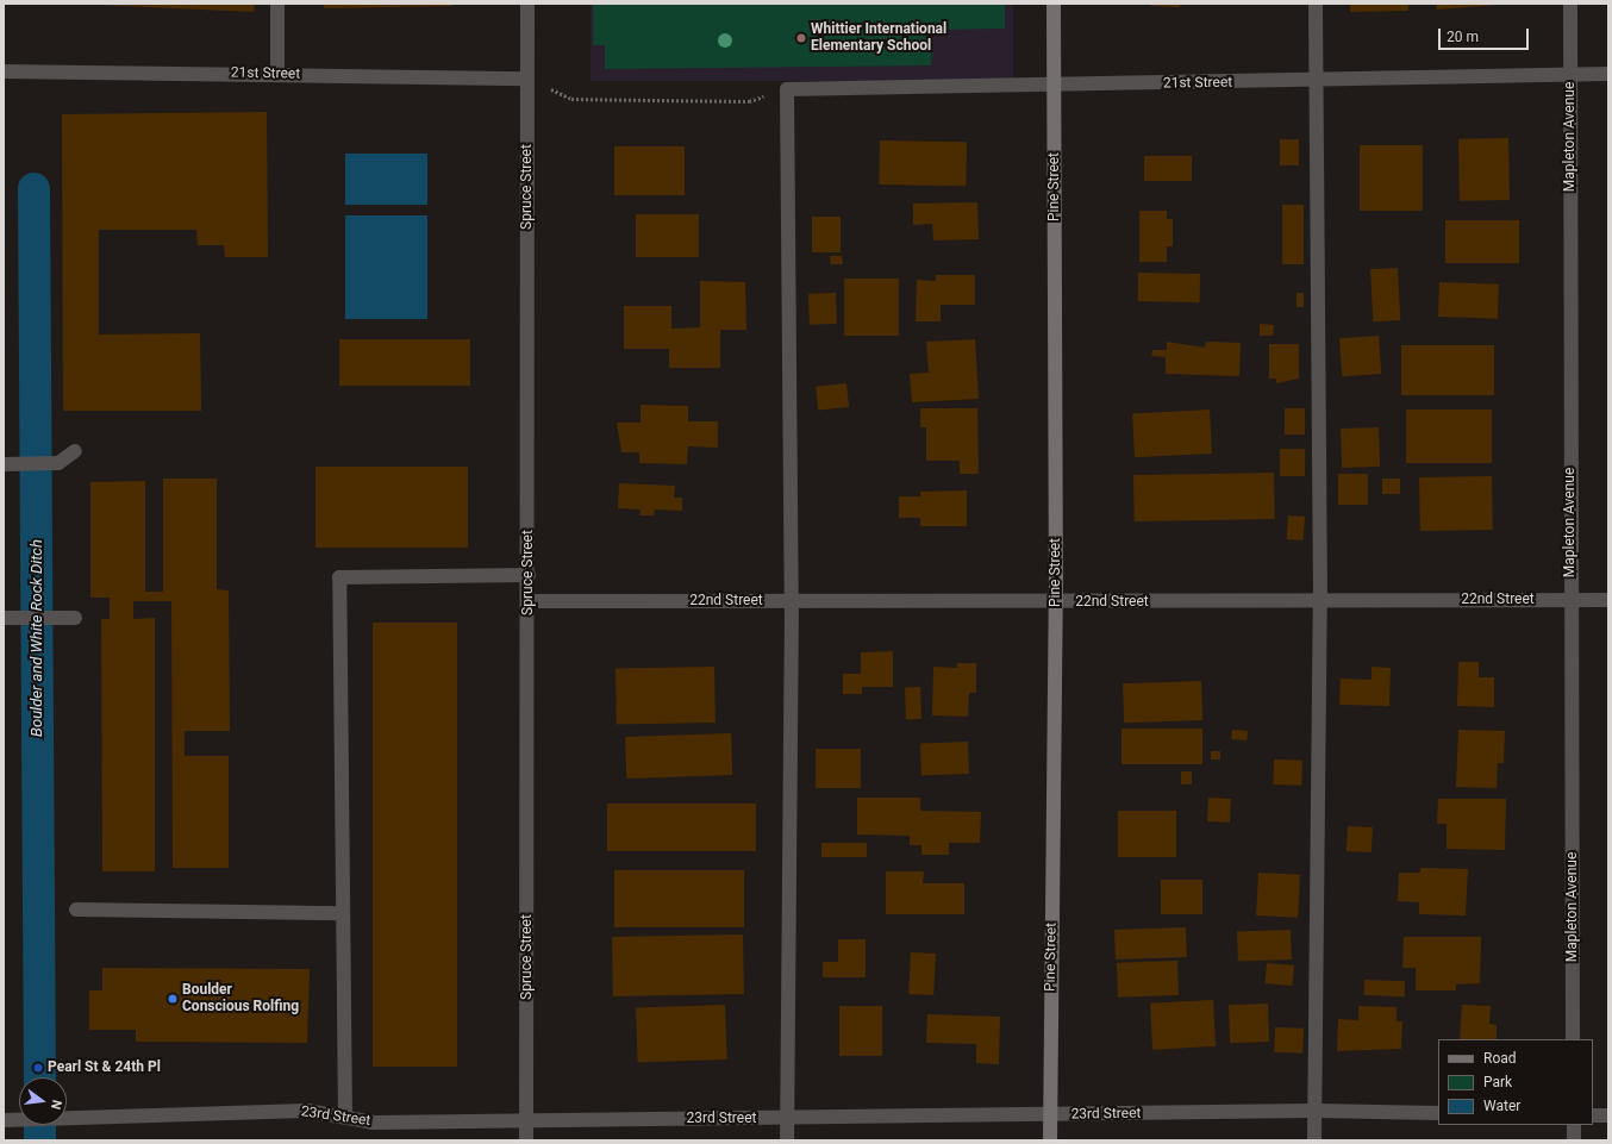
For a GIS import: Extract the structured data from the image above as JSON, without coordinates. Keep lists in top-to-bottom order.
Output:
{
  "streets": {
    "street": [
      "21st Street",
      "Mapleton Avenue",
      "Spruce Street",
      "Pine Street",
      "22nd Street",
      "23rd Street"
    ]
  },
  "crossings": [
    ["21st Street", "Mapleton Avenue"],
    ["21st Street", "Spruce Street"],
    ["21st Street", "Pine Street"],
    ["Mapleton Avenue", "22nd Street"],
    ["Spruce Street", "22nd Street"],
    ["Spruce Street", "23rd Street"],
    ["Pine Street", "22nd Street"],
    ["Pine Street", "23rd Street"]
  ],
  "water": ["Boulder and White Rock Ditch"],
  "places": ["Whittier International Elementary School", "Boulder Conscious Rolfing", "Pearl St & 24th Pl"],
  "legend": ["Road", "Park", "Water"],
  "scale_bar": "20 m",
  "north": "right"
}
